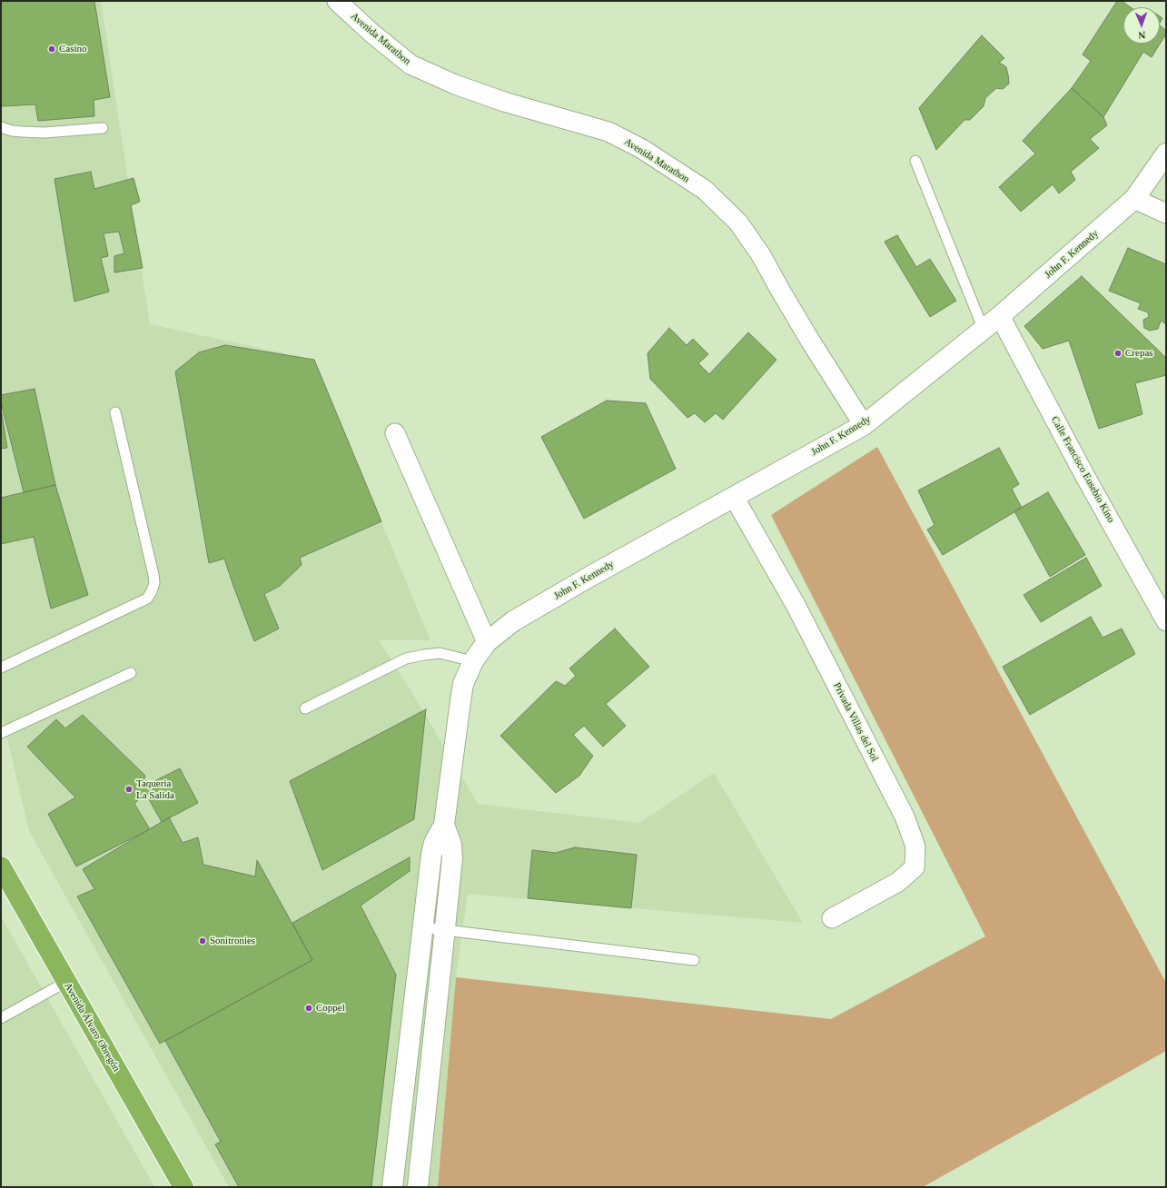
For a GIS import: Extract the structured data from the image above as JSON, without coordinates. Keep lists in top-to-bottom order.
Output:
{
  "streets": {
    "highway": ["Avenida Álvaro Obregón"],
    "street": [
      "Avenida Marathon",
      "John F. Kennedy",
      "Calle Francisco Eusebio Kino",
      "Privada Villas del Sol"
    ]
  },
  "crossings": [
    ["Avenida Marathon", "John F. Kennedy"],
    ["John F. Kennedy", "Calle Francisco Eusebio Kino"],
    ["John F. Kennedy", "Privada Villas del Sol"]
  ],
  "places": [
    "Casino",
    "Crepas",
    "Taqueria La Salida",
    "Sonitronies",
    "Coppel"
  ],
  "north": "bottom"
}
